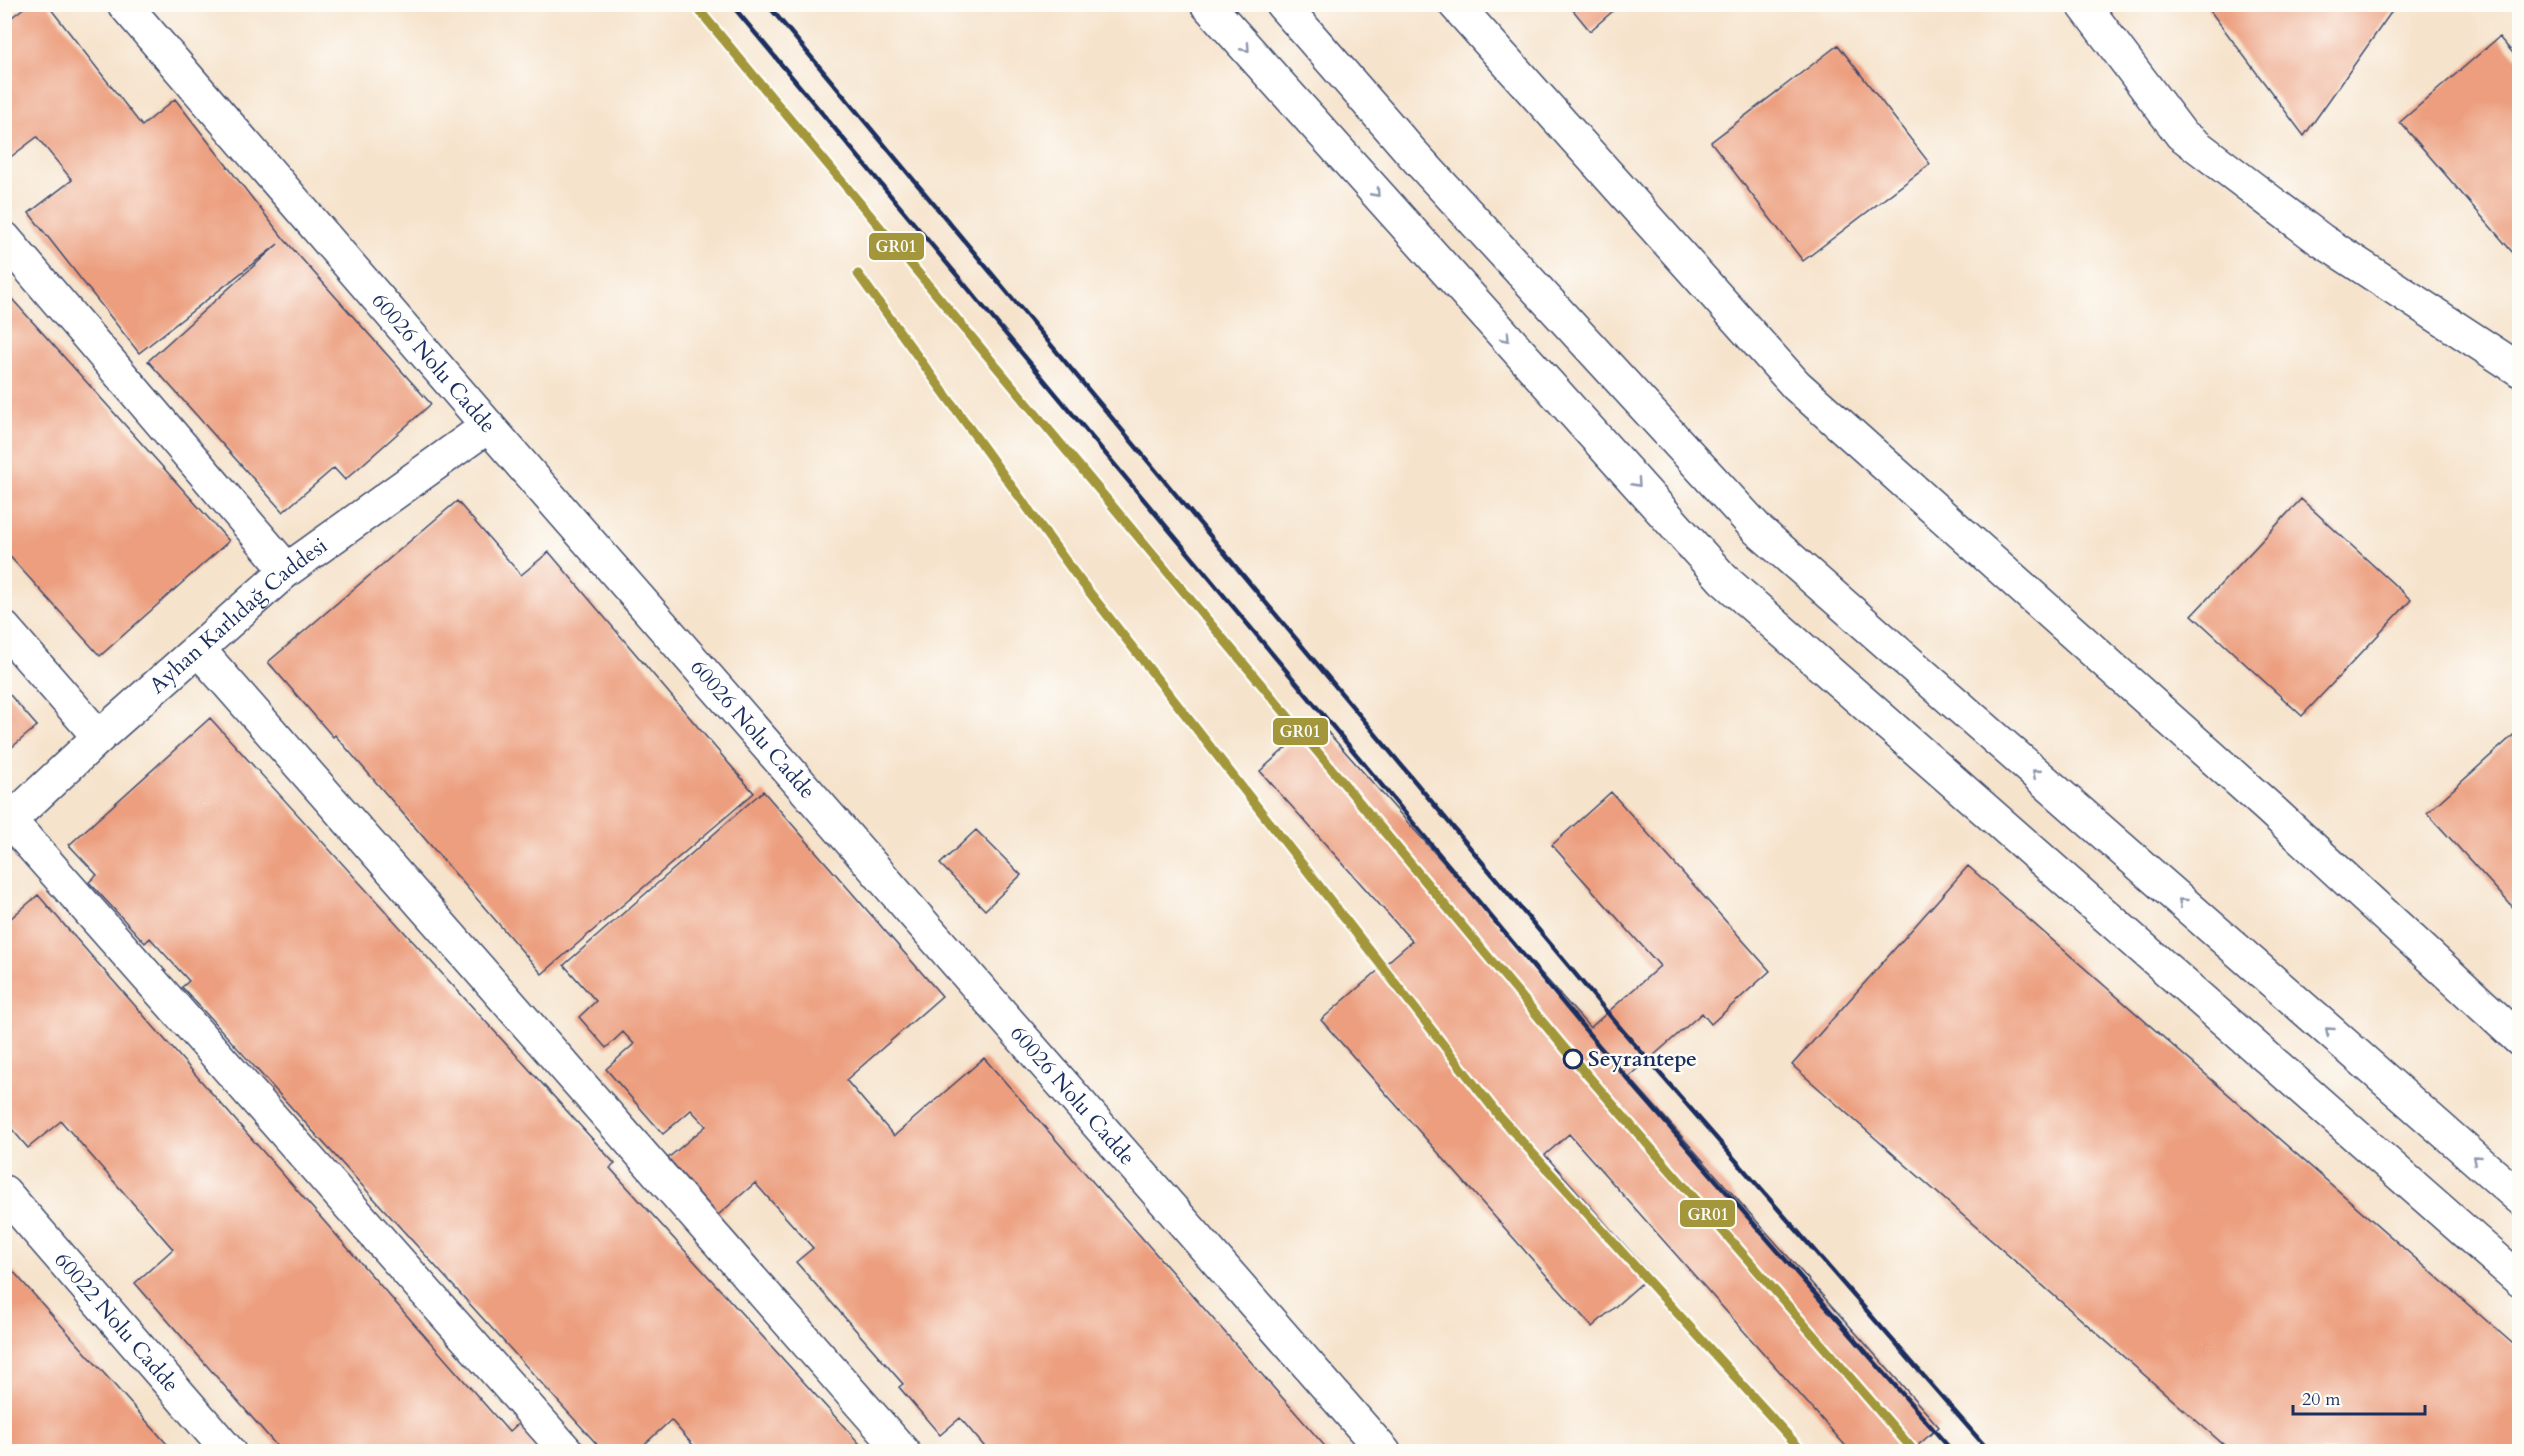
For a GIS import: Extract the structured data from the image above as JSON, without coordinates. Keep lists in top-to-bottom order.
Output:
{
  "streets": {
    "street": ["60026 Nolu Cadde", "Ayhan Karlıdağ Caddesi", "60022 Nolu Cadde"]
  },
  "crossings": [
    ["60026 Nolu Cadde", "Ayhan Karlıdağ Caddesi"]
  ],
  "places": ["Seyrantepe"],
  "lines": ["transit line GR01"],
  "scale_bar": "20 m"
}
